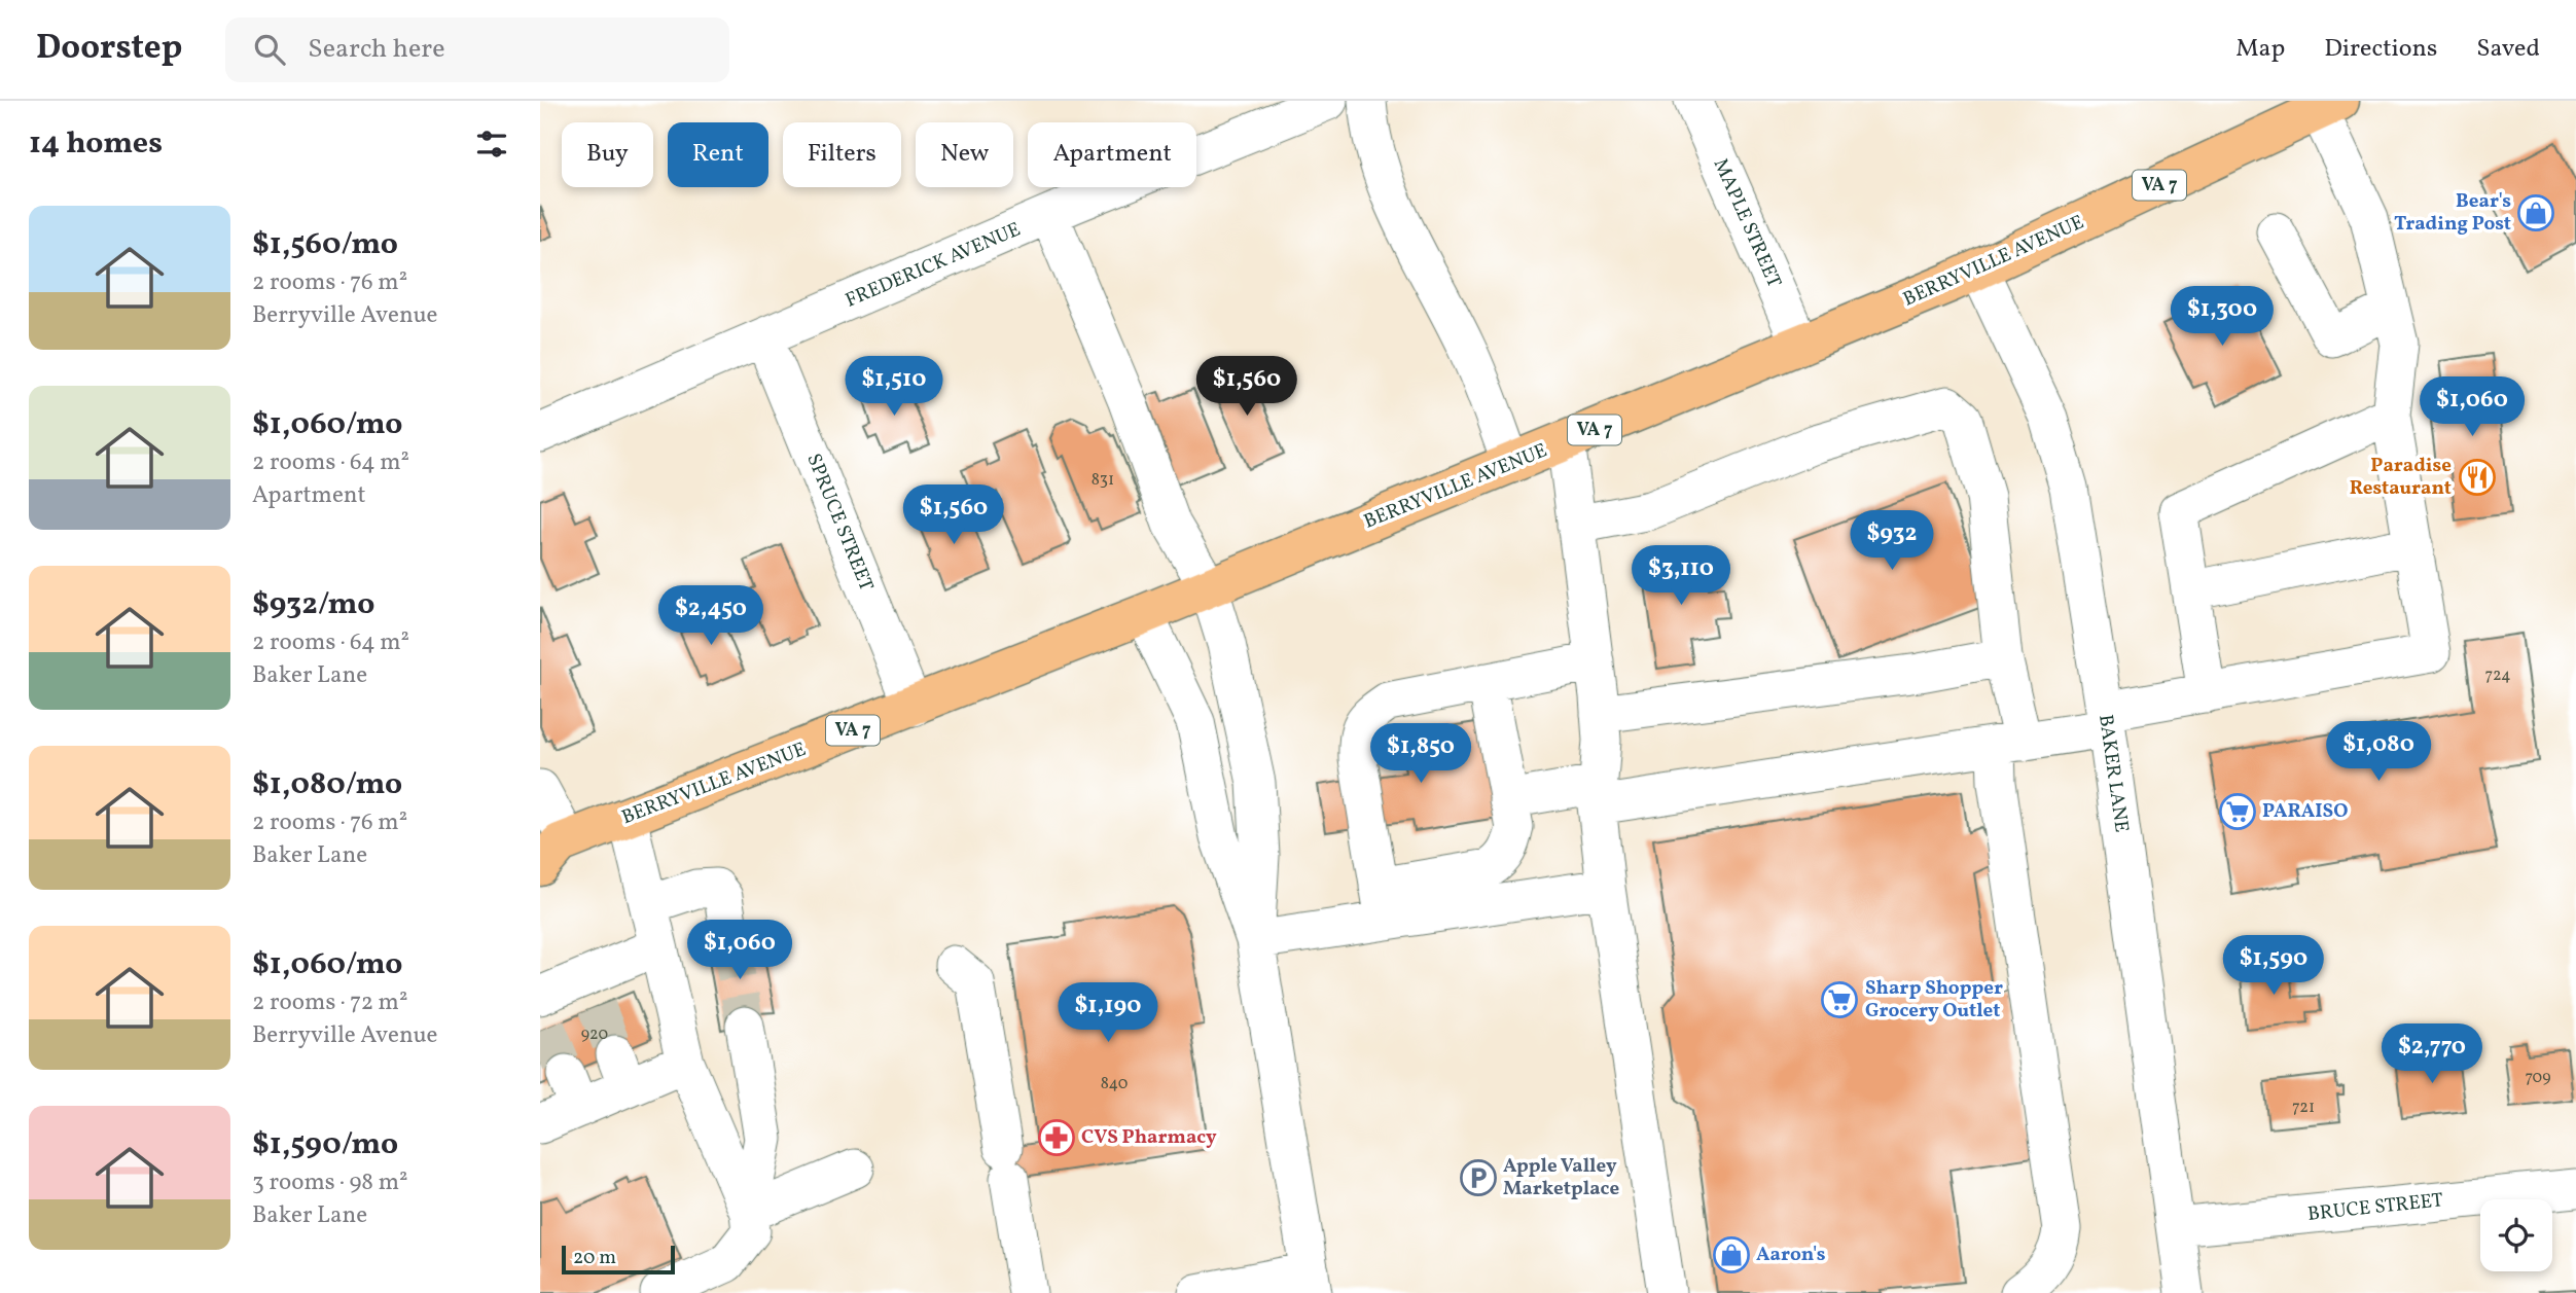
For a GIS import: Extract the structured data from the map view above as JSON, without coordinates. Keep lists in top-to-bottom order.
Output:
{
  "streets": {
    "main road": ["VA 7", "BERRYVILLE AVENUE"],
    "street": [
      "MAPLE STREET",
      "FREDERICK AVENUE",
      "SPRUCE STREET",
      "BAKER LANE",
      "BRUCE STREET"
    ]
  },
  "crossings": [
    ["MAPLE STREET", "BERRYVILLE AVENUE"],
    ["BERRYVILLE AVENUE", "SPRUCE STREET"],
    ["BERRYVILLE AVENUE", "BAKER LANE"],
    ["FREDERICK AVENUE", "SPRUCE STREET"],
    ["BAKER LANE", "BRUCE STREET"]
  ],
  "places": {
    "shop": ["Bear's Trading Post", "Aaron's"],
    "restaurant": ["Paradise Restaurant"],
    "supermarket": ["PARAISO", "Sharp Shopper Grocery Outlet"],
    "pharmacy": ["CVS Pharmacy"],
    "parking": ["Apple Valley Marketplace"]
  },
  "house_numbers": [
    "831",
    "724",
    "920",
    "709",
    "840",
    "721"
  ],
  "scale_bar": "20 m",
  "page": {
    "header": "Doorstep",
    "search": "Search here",
    "nav": ["Map", "Directions", "Saved"],
    "heading": "14 homes",
    "chip": [
      "Buy",
      "Rent",
      "Filters",
      "New",
      "Apartment"
    ],
    "list": [
      {
        "name": "$1,560/mo",
        "note": "2 rooms · 76 m² · Berryville Avenue"
      },
      {
        "name": "$1,060/mo",
        "note": "2 rooms · 64 m² · Apartment"
      },
      {
        "name": "$932/mo",
        "note": "2 rooms · 64 m² · Baker Lane"
      },
      {
        "name": "$1,080/mo",
        "note": "2 rooms · 76 m² · Baker Lane"
      },
      {
        "name": "$1,060/mo",
        "note": "2 rooms · 72 m² · Berryville Avenue"
      },
      {
        "name": "$1,590/mo",
        "note": "3 rooms · 98 m² · Baker Lane"
      }
    ],
    "price": [
      "$1,300",
      "$1,510",
      "$1,560",
      "$1,060",
      "$1,560",
      "$932",
      "$3,110",
      "$2,450",
      "$1,080",
      "$1,850",
      "$1,060",
      "$1,590",
      "$1,190",
      "$2,770"
    ],
    "scale": "20 m"
  }
}
